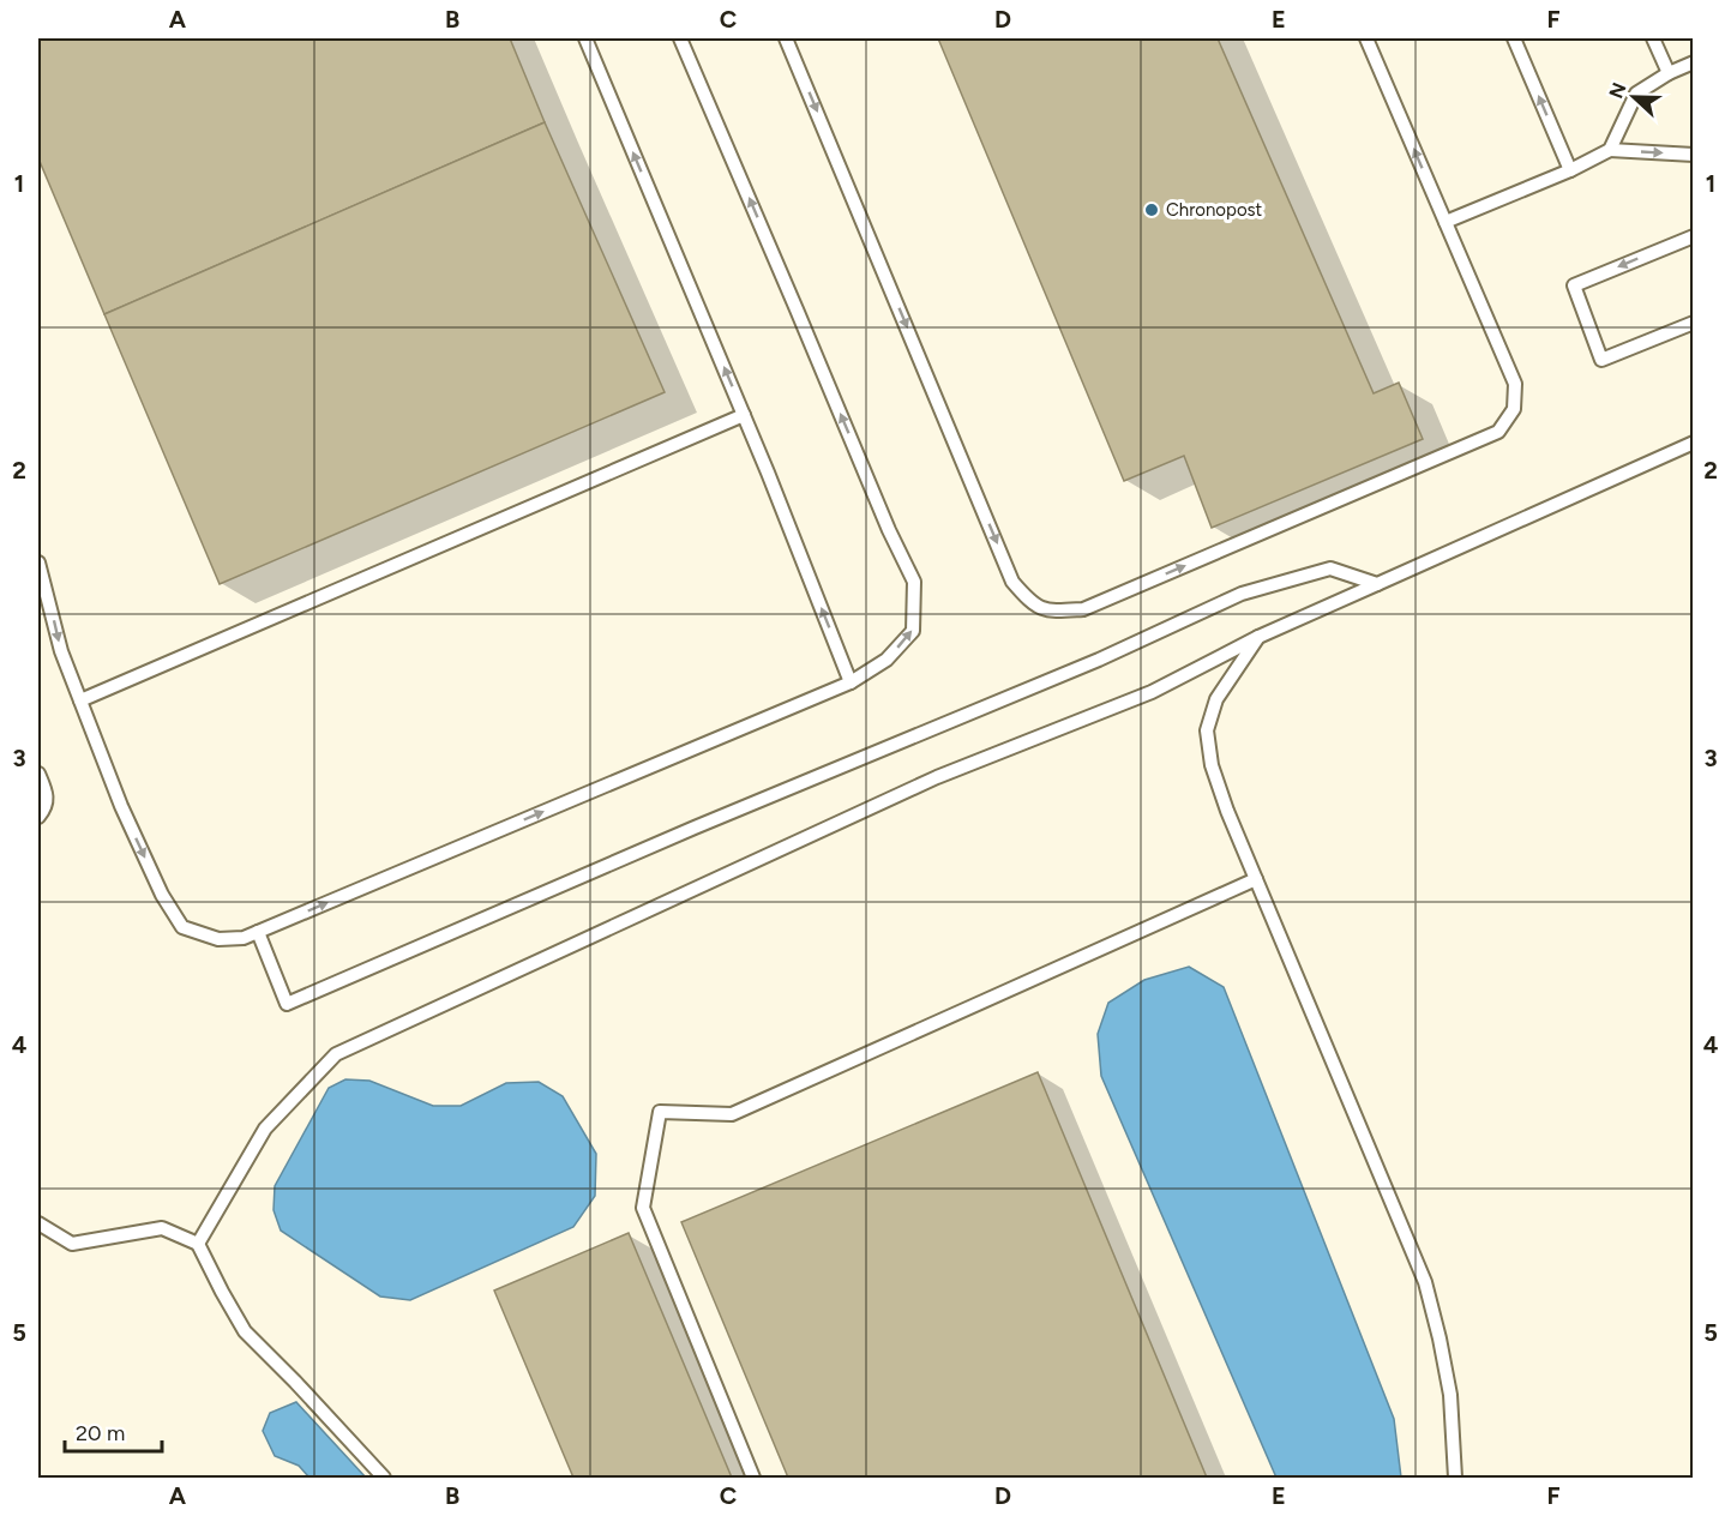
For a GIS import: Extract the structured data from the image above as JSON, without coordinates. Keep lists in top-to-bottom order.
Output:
{
  "places": ["Chronopost"],
  "scale_bar": "20 m",
  "north": "left",
  "grid": {
    "columns": [
      "A",
      "B",
      "C",
      "D",
      "E",
      "F"
    ],
    "rows": [
      "1",
      "2",
      "3",
      "4",
      "5"
    ]
  }
}
